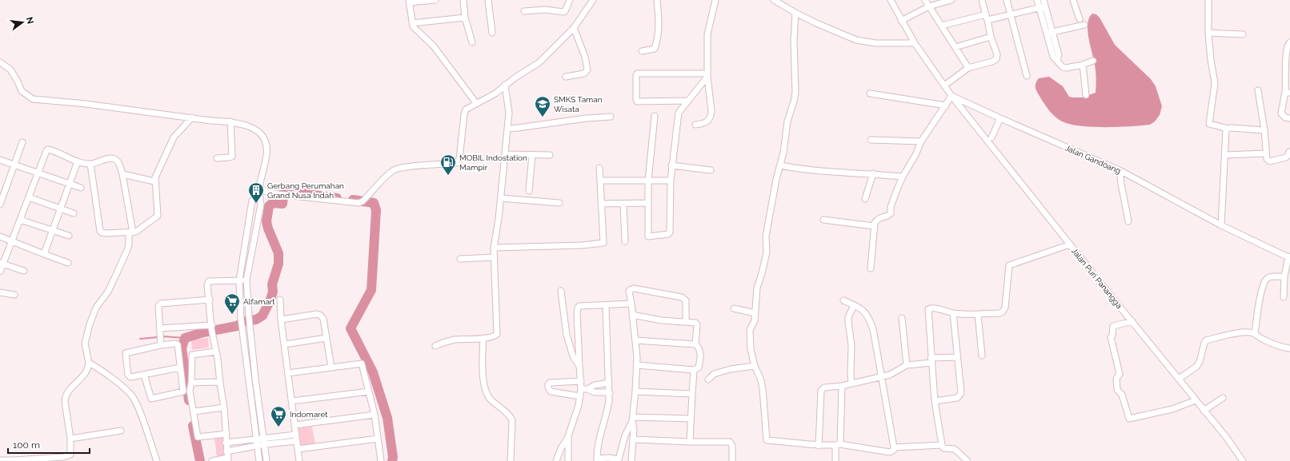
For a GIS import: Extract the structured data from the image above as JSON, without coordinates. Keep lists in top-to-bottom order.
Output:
{
  "streets": {
    "street": ["Jalan Gandoang", "Jalan Puri Panangga"]
  },
  "crossings": [
    ["Jalan Gandoang", "Jalan Puri Panangga"]
  ],
  "places": {
    "school or university": ["SMKS Taman Wisata"],
    "fuel station": ["MOBIL Indostation Mampir"],
    "building": ["Gerbang Perumahan Grand Nusa Indah"],
    "supermarket": ["Alfamart", "Indomaret"]
  },
  "scale_bar": "100 m",
  "north": "right"
}
